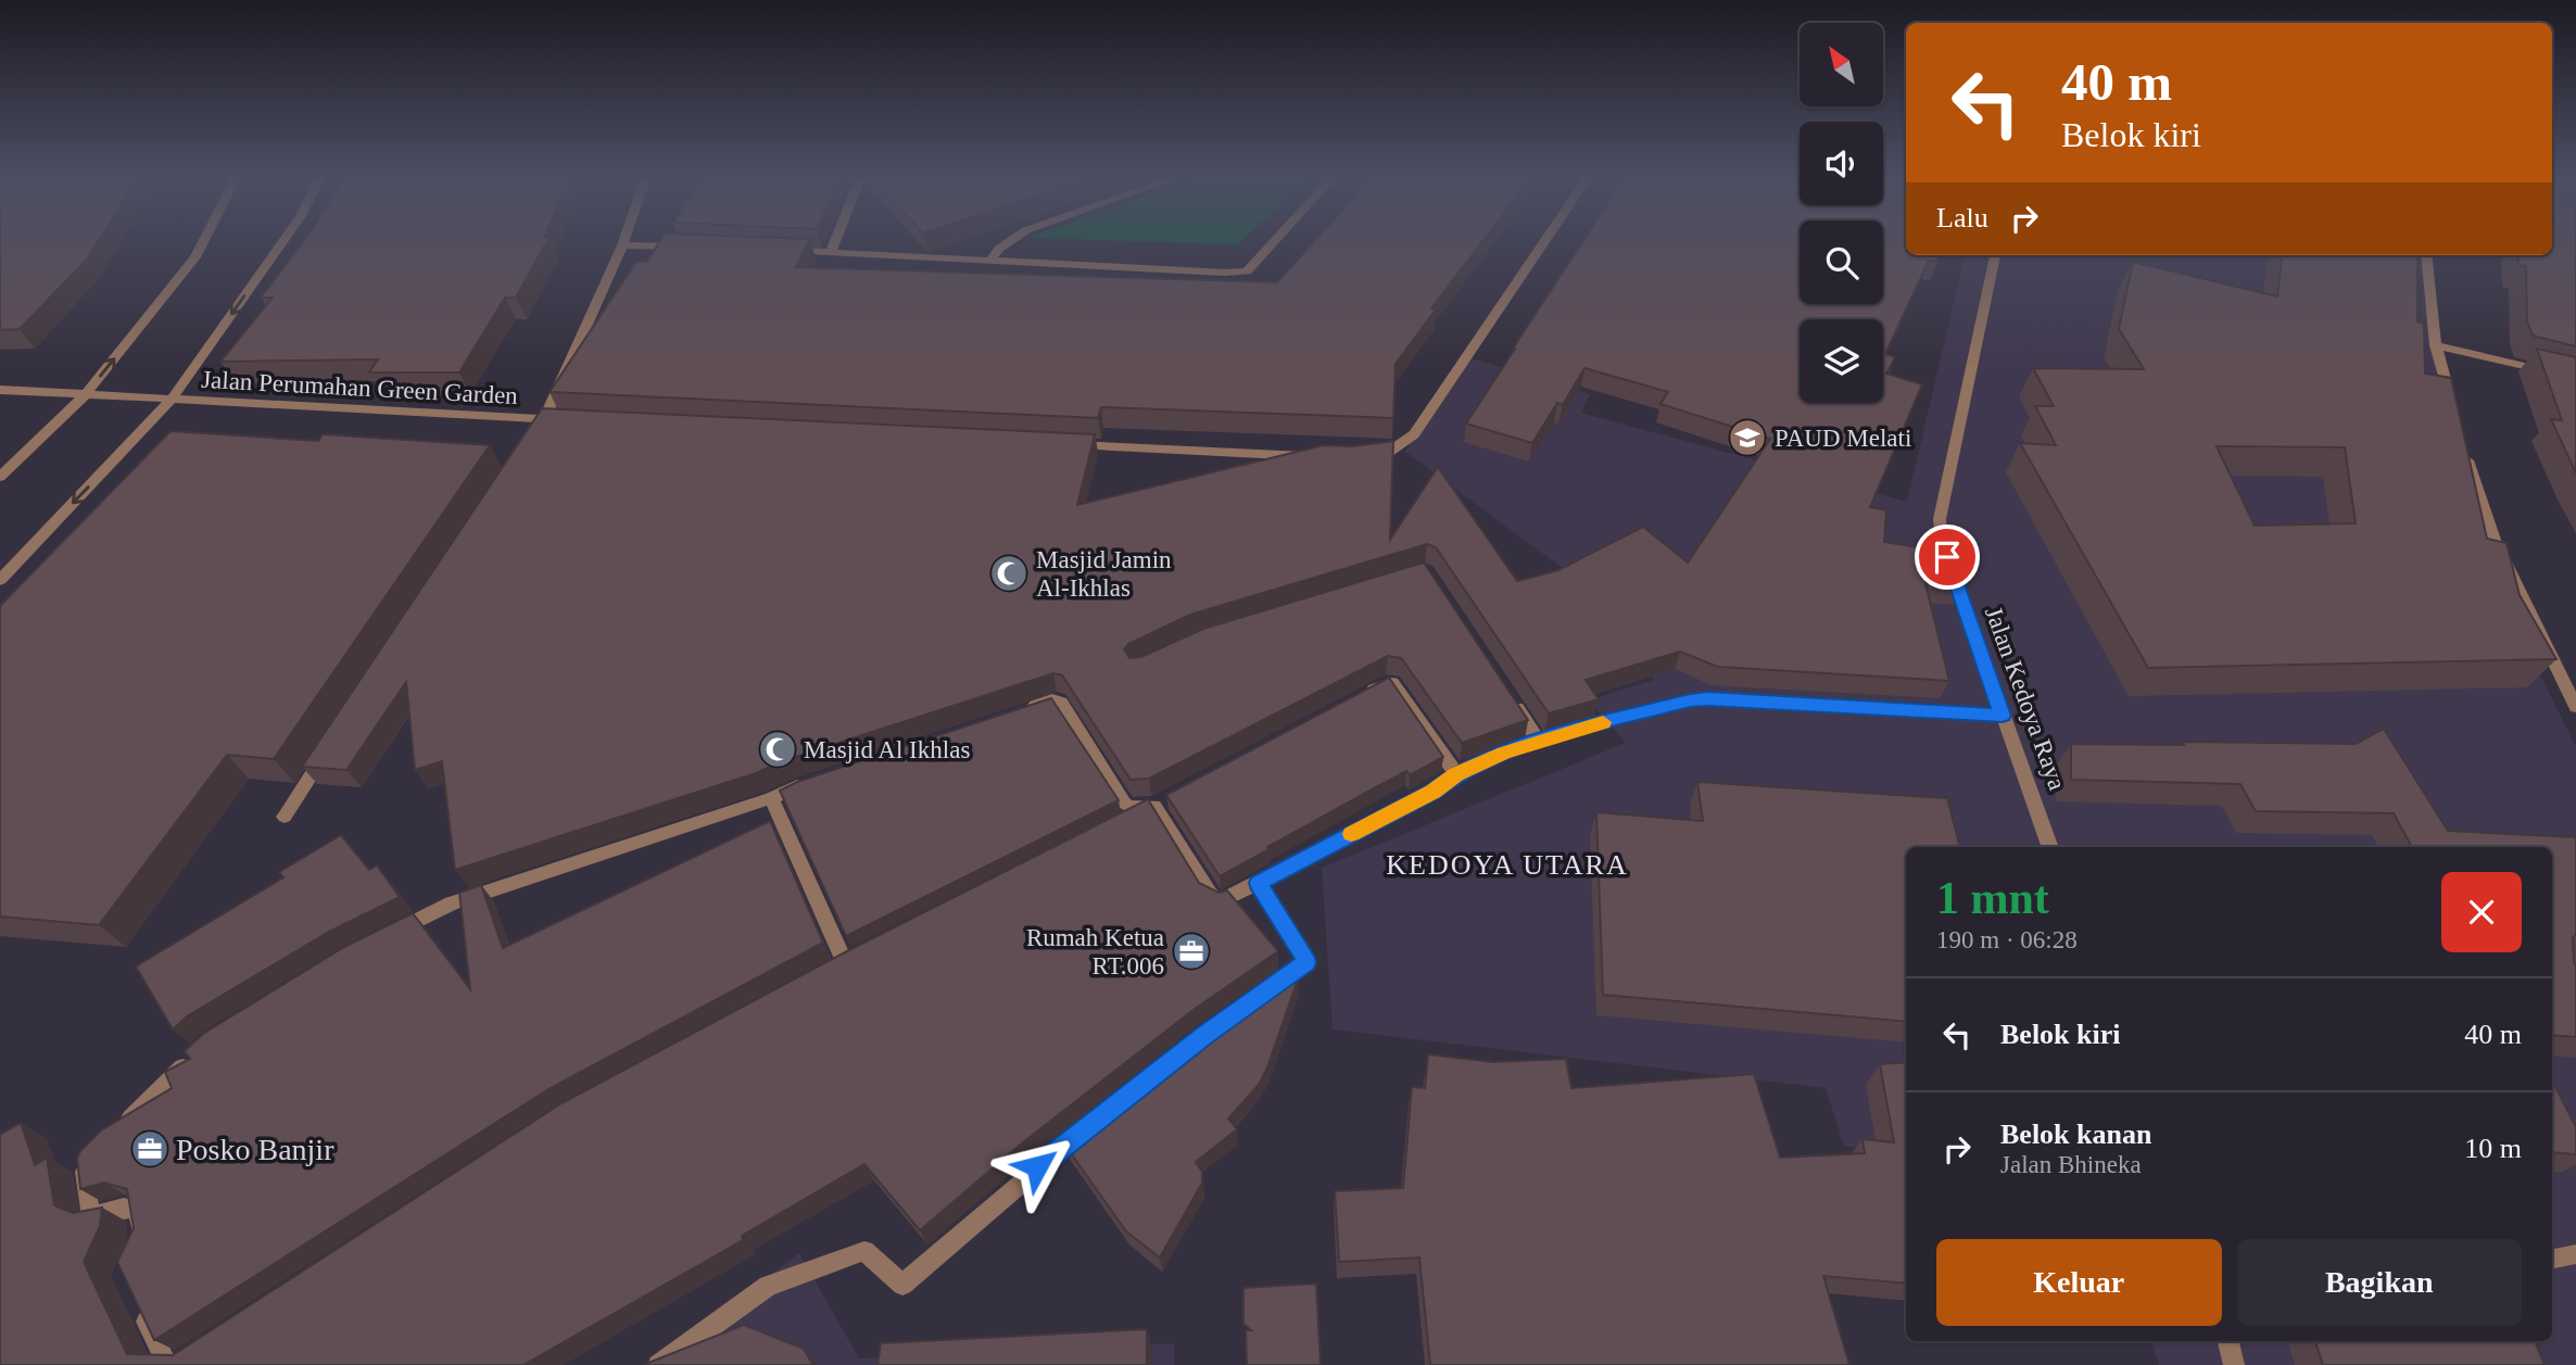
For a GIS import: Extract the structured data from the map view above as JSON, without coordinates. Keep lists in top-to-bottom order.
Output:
{
  "streets": {
    "street": ["Jalan Perumahan Green Garden", "Jalan Kedoya Raya"]
  },
  "districts": ["KEDOYA UTARA"],
  "places": {
    "school or university": ["PAUD Melati"],
    "mosque": ["Masjid Jamin Al-Ikhlas", "Masjid Al Ikhlas"],
    "office": ["Rumah Ketua RT.006", "Posko Banjir"]
  },
  "north": "top left",
  "page": {
    "turn": ["40 m", "Belok kiri"],
    "then": "Lalu",
    "heading": ["1 mnt", "190 m · 06:28"],
    "list": [
      {
        "name": "Belok kiri",
        "value": "40 m"
      },
      {
        "name": "Belok kanan",
        "note": "Jalan Bhineka",
        "value": "10 m"
      }
    ],
    "buttons": ["Keluar", "Bagikan"]
  }
}
